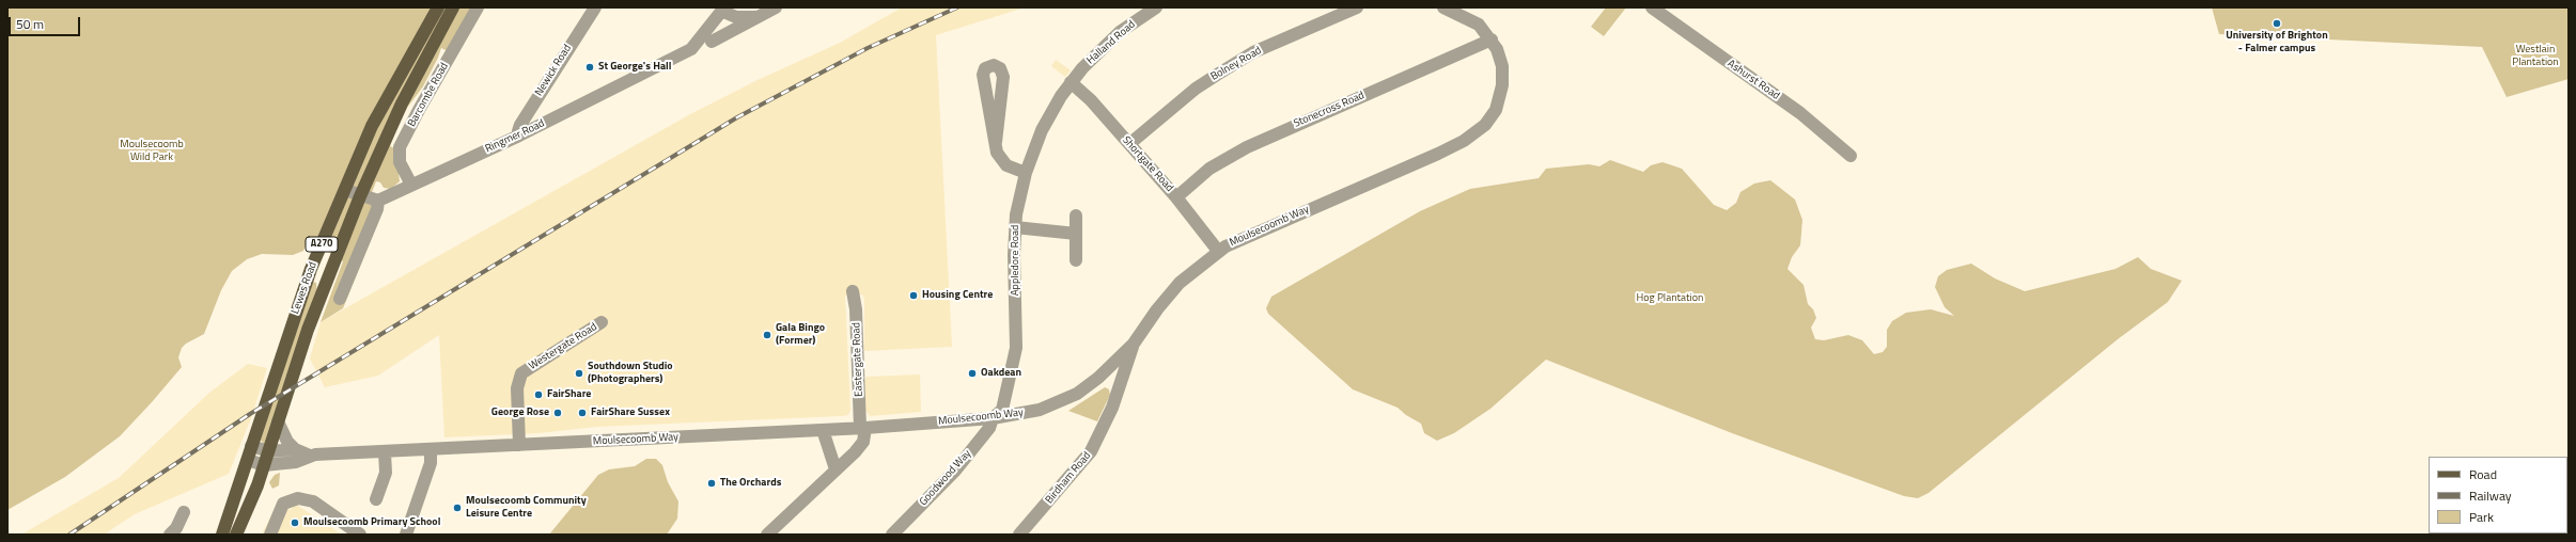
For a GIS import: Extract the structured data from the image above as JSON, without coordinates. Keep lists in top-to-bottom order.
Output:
{
  "streets": {
    "main road": ["A270", "Lewes Road"],
    "street": [
      "Halland Road",
      "Bolney Road",
      "Newick Road",
      "Ashurst Road",
      "Barcombe Road",
      "Stonecross Road",
      "Ringmer Road",
      "Shortgate Road",
      "Moulsecoomb Way",
      "Appledore Road",
      "Westergate Road",
      "Eastergate Road",
      "Goodwood Way",
      "Birdham Road"
    ]
  },
  "crossings": [
    ["Halland Road", "Shortgate Road"],
    ["Halland Road", "Appledore Road"],
    ["Bolney Road", "Shortgate Road"],
    ["Newick Road", "Ringmer Road"],
    ["Barcombe Road", "Ringmer Road"],
    ["Stonecross Road", "Shortgate Road"],
    ["Stonecross Road", "Moulsecoomb Way"],
    ["Shortgate Road", "Moulsecoomb Way"],
    ["Shortgate Road", "Appledore Road"],
    ["Moulsecoomb Way", "Appledore Road"],
    ["Moulsecoomb Way", "Lewes Road"],
    ["Moulsecoomb Way", "Westergate Road"],
    ["Moulsecoomb Way", "Eastergate Road"],
    ["Moulsecoomb Way", "Goodwood Way"],
    ["Moulsecoomb Way", "Birdham Road"],
    ["Appledore Road", "Goodwood Way"]
  ],
  "parks": ["Westlain Plantation", "Moulsecoomb Wild Park", "Hog Plantation"],
  "places": [
    "University of Brighton - Falmer campus",
    "St George's Hall",
    "Housing Centre",
    "Gala Bingo (Former)",
    "Southdown Studio (Photographers)",
    "Oakdean",
    "FairShare",
    "George Rose",
    "FairShare Sussex",
    "The Orchards",
    "Moulsecoomb Community Leisure Centre",
    "Moulsecoomb Primary School"
  ],
  "legend": ["Road", "Railway", "Park"],
  "scale_bar": "50 m"
}
